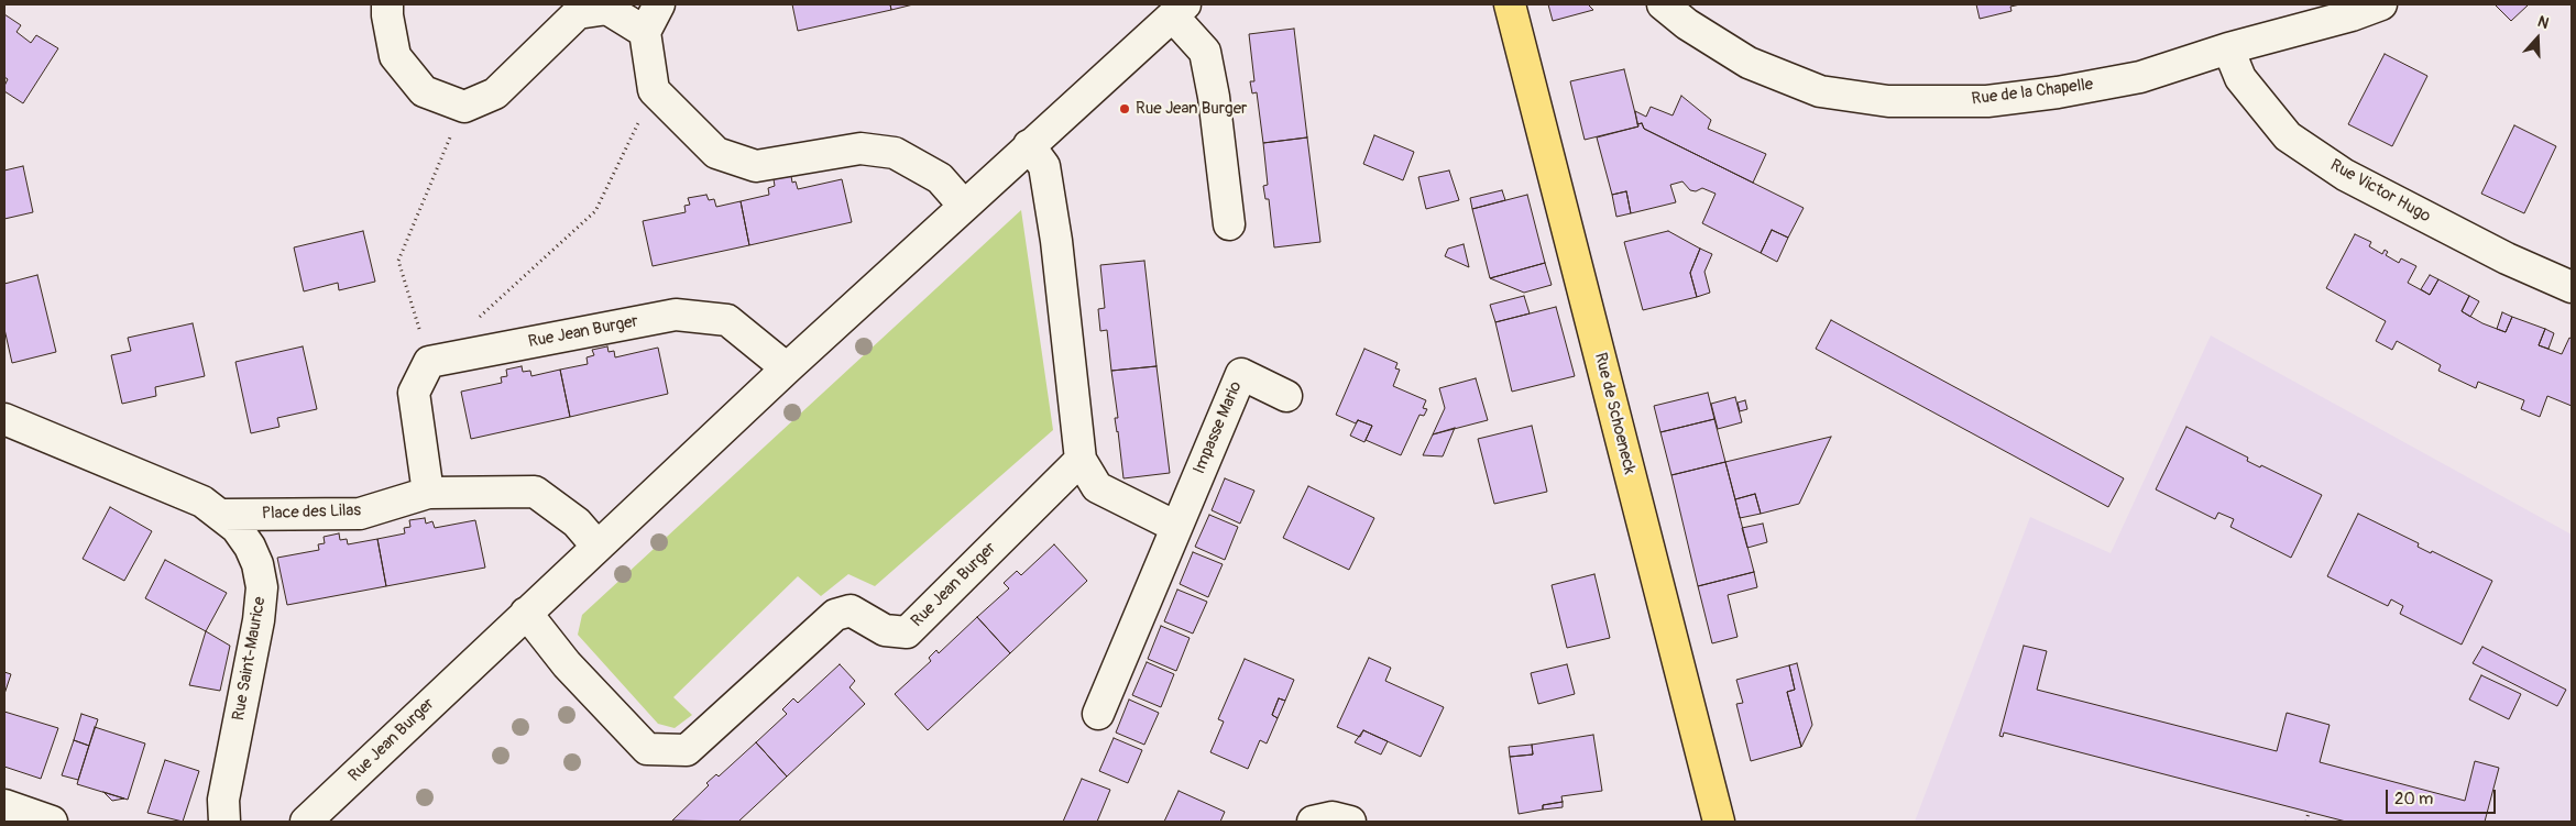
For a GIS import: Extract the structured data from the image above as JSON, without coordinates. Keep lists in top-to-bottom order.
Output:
{
  "streets": {
    "main road": ["Rue de Schoeneck"],
    "street": [
      "Rue de la Chapelle",
      "Rue Victor Hugo",
      "Rue Jean Burger",
      "Impasse Mario",
      "Place des Lilas",
      "Rue Saint-Maurice"
    ]
  },
  "crossings": [
    ["Rue de la Chapelle", "Rue Victor Hugo"],
    ["Place des Lilas", "Rue Saint-Maurice"]
  ],
  "places": ["Rue Jean Burger"],
  "scale_bar": "20 m",
  "north": "top"
}
